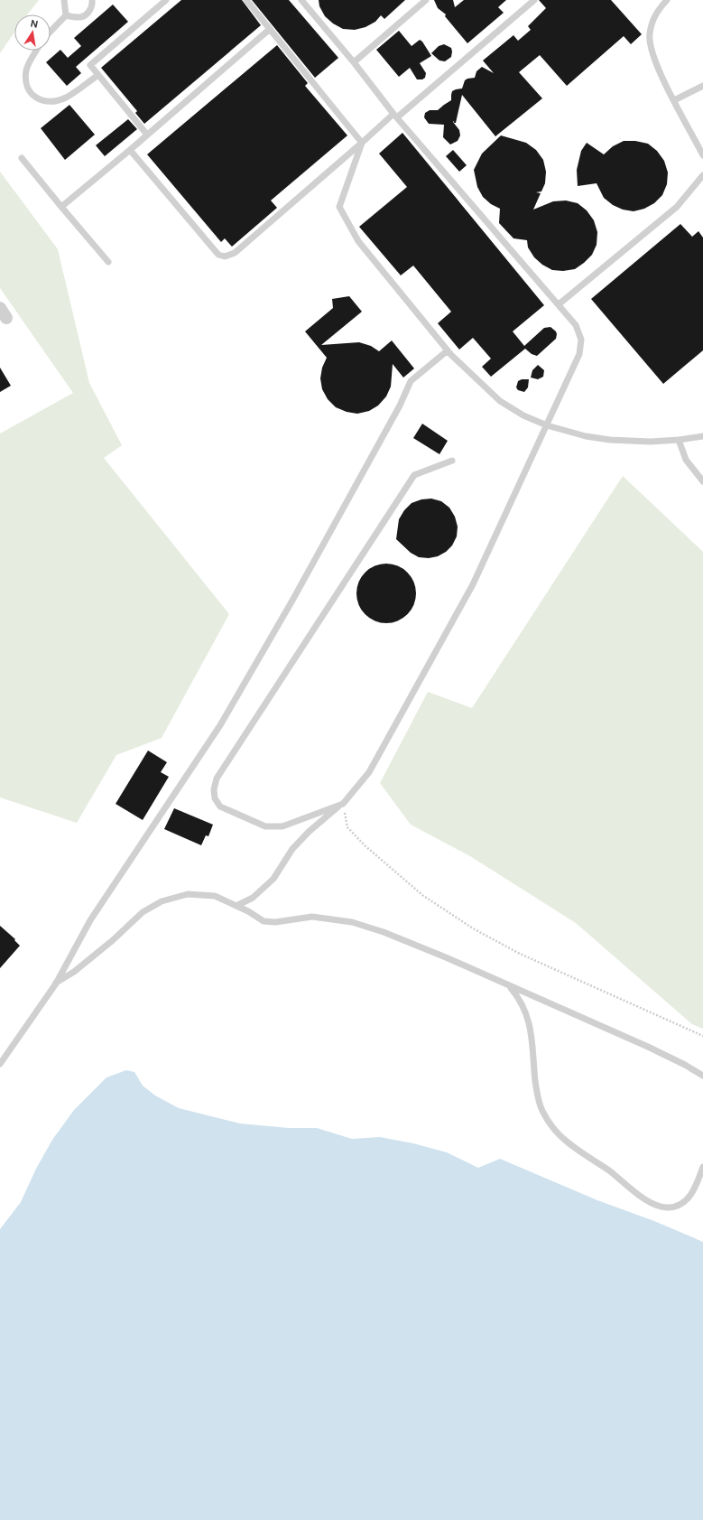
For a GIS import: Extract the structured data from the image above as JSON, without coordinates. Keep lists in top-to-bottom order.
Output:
{
  "north": "top"
}
